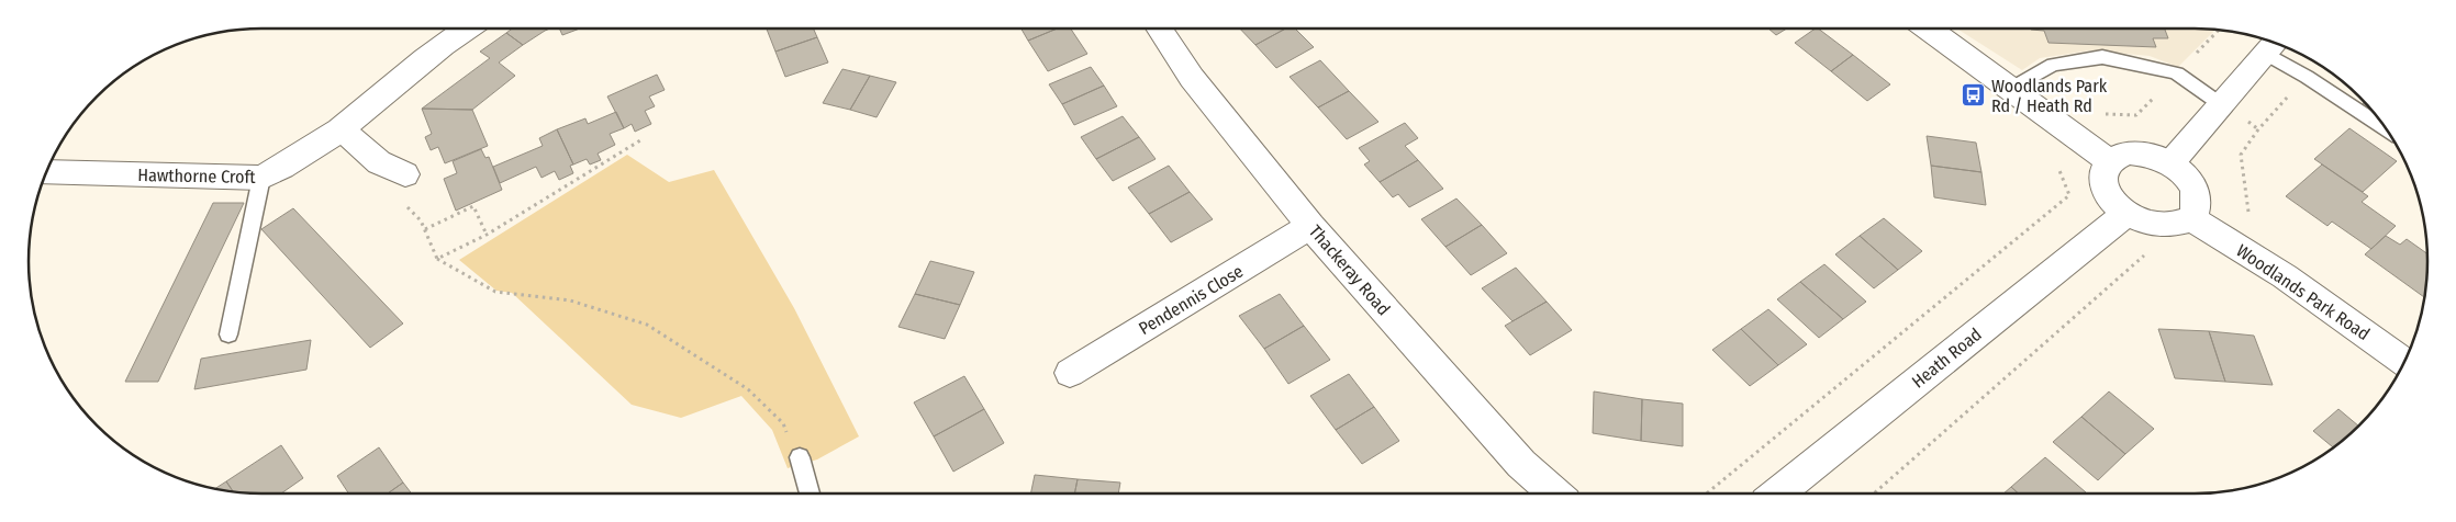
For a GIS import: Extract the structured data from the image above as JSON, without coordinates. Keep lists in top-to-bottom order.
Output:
{
  "streets": {
    "street": [
      "Hawthorne Croft",
      "Thackeray Road",
      "Woodlands Park Road",
      "Pendennis Close",
      "Heath Road"
    ]
  },
  "crossings": [
    ["Thackeray Road", "Pendennis Close"],
    ["Woodlands Park Road", "Heath Road"]
  ],
  "places": {
    "bus stop": ["Woodlands Park Rd / Heath Rd"]
  }
}
